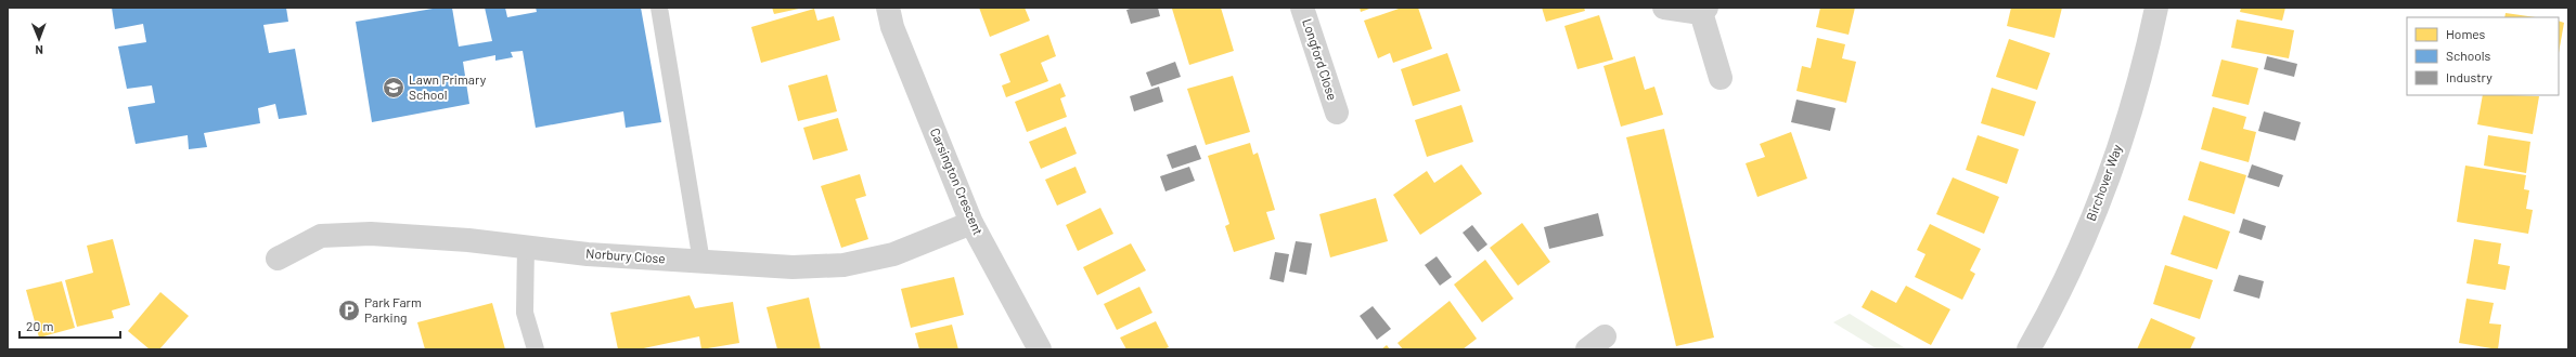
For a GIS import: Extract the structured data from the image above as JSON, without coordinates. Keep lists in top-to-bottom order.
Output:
{
  "streets": {
    "street": [
      "Longford Close",
      "Carsington Crescent",
      "Birchover Way",
      "Norbury Close"
    ]
  },
  "crossings": [
    ["Carsington Crescent", "Norbury Close"]
  ],
  "places": {
    "school or university": ["Lawn Primary School"],
    "parking": ["Park Farm Parking"]
  },
  "legend": ["Homes", "Schools", "Industry"],
  "scale_bar": "20 m",
  "north": "bottom"
}
